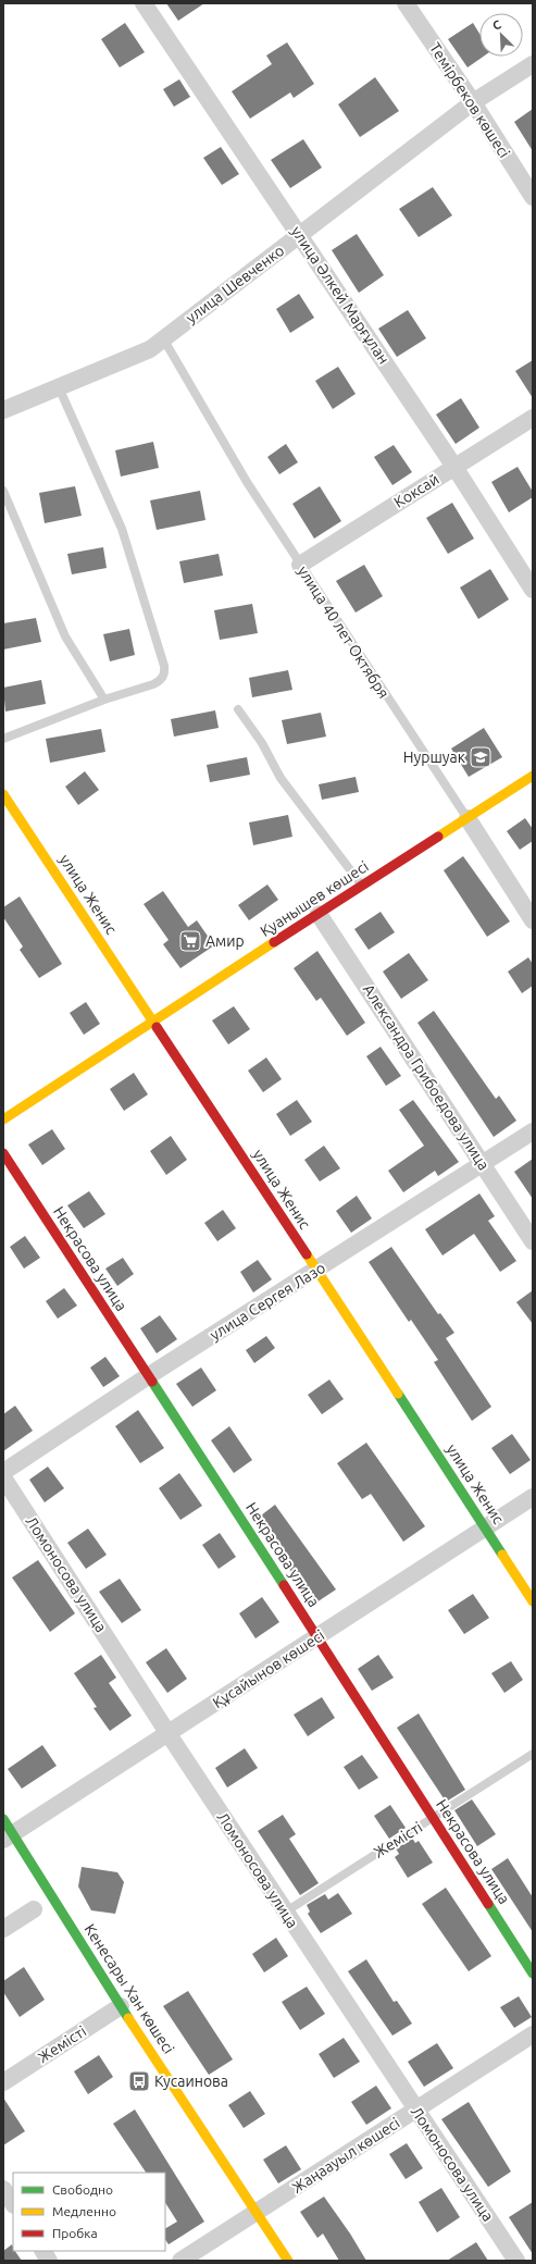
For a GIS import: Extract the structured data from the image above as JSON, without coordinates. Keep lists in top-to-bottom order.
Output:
{
  "streets": {
    "street": [
      "Темірбеков көшесі",
      "улица Шевченко",
      "улица Әлкей Марғұлан",
      "Коксай",
      "улица 40 лет Октября",
      "улица Женис",
      "Қуанышев көшесі",
      "Александра Грибоедова улица",
      "Некрасова улица",
      "улица Сергея Лазо",
      "Ломоносова улица",
      "Құсайынов көшесі",
      "Жемісті",
      "Кенесары Хан көшесі",
      "Жаңаауыл көшесі"
    ]
  },
  "crossings": [
    ["Темірбеков көшесі", "улица Шевченко"],
    ["улица Шевченко", "улица Әлкей Марғұлан"],
    ["улица Шевченко", "улица 40 лет Октября"],
    ["улица Әлкей Марғұлан", "Коксай"],
    ["Коксай", "улица 40 лет Октября"],
    ["улица 40 лет Октября", "Қуанышев көшесі"],
    ["улица Женис", "Қуанышев көшесі"],
    ["улица Женис", "улица Сергея Лазо"],
    ["улица Женис", "Құсайынов көшесі"],
    ["Қуанышев көшесі", "Александра Грибоедова улица"],
    ["Александра Грибоедова улица", "улица Сергея Лазо"],
    ["Некрасова улица", "улица Сергея Лазо"],
    ["Некрасова улица", "Құсайынов көшесі"],
    ["Некрасова улица", "Жемісті"],
    ["Ломоносова улица", "Құсайынов көшесі"],
    ["Ломоносова улица", "Жемісті"],
    ["Ломоносова улица", "Жаңаауыл көшесі"],
    ["Құсайынов көшесі", "Кенесары Хан көшесі"],
    ["Жемісті", "Кенесары Хан көшесі"],
    ["Кенесары Хан көшесі", "Жаңаауыл көшесі"]
  ],
  "places": {
    "school or university": ["Нуршуак"],
    "supermarket": ["Амир"],
    "bus stop": ["Кусаинова"]
  },
  "legend": ["Свободно", "Медленно", "Пробка"],
  "north": "top left"
}
